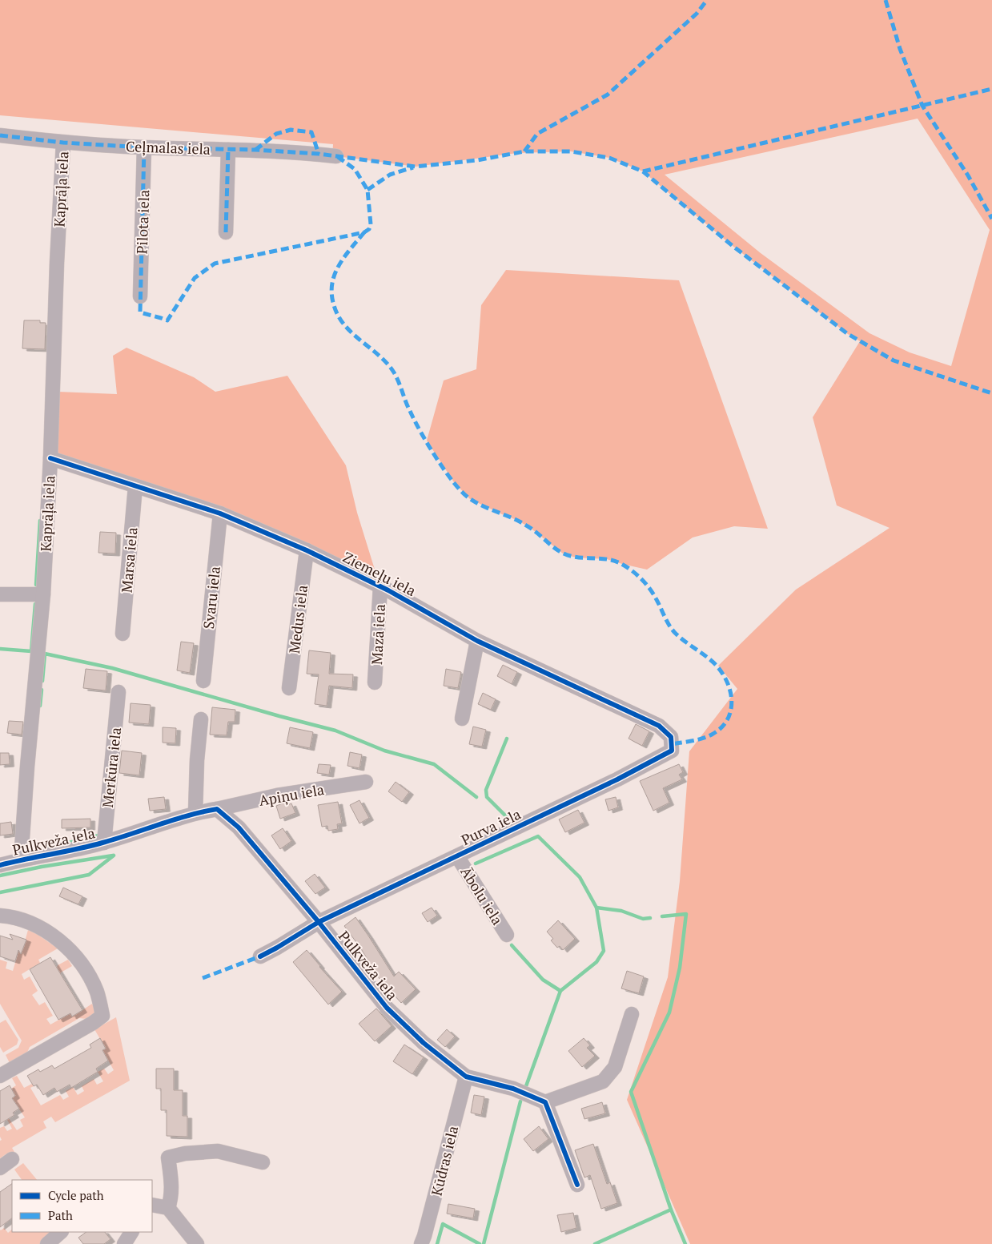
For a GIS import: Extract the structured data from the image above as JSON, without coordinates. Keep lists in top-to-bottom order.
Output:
{
  "streets": {
    "street": [
      "Ceļmalas iela",
      "Kaprāļa iela",
      "Pilota iela",
      "Marsa iela",
      "Ziemeļu iela",
      "Svaru iela",
      "Medus iela",
      "Mazā iela",
      "Merkūra iela",
      "Apiņu iela",
      "Purva iela",
      "Pulkveža iela",
      "Ābolu iela",
      "Kūdras iela"
    ]
  },
  "crossings": [
    ["Ceļmalas iela", "Kaprāļa iela"],
    ["Ceļmalas iela", "Pilota iela"],
    ["Kaprāļa iela", "Ziemeļu iela"],
    ["Kaprāļa iela", "Pulkveža iela"],
    ["Marsa iela", "Ziemeļu iela"],
    ["Ziemeļu iela", "Svaru iela"],
    ["Ziemeļu iela", "Medus iela"],
    ["Ziemeļu iela", "Mazā iela"],
    ["Ziemeļu iela", "Purva iela"],
    ["Merkūra iela", "Pulkveža iela"],
    ["Apiņu iela", "Pulkveža iela"],
    ["Purva iela", "Pulkveža iela"],
    ["Purva iela", "Ābolu iela"],
    ["Pulkveža iela", "Kūdras iela"]
  ],
  "legend": ["Cycle path", "Path"]
}
